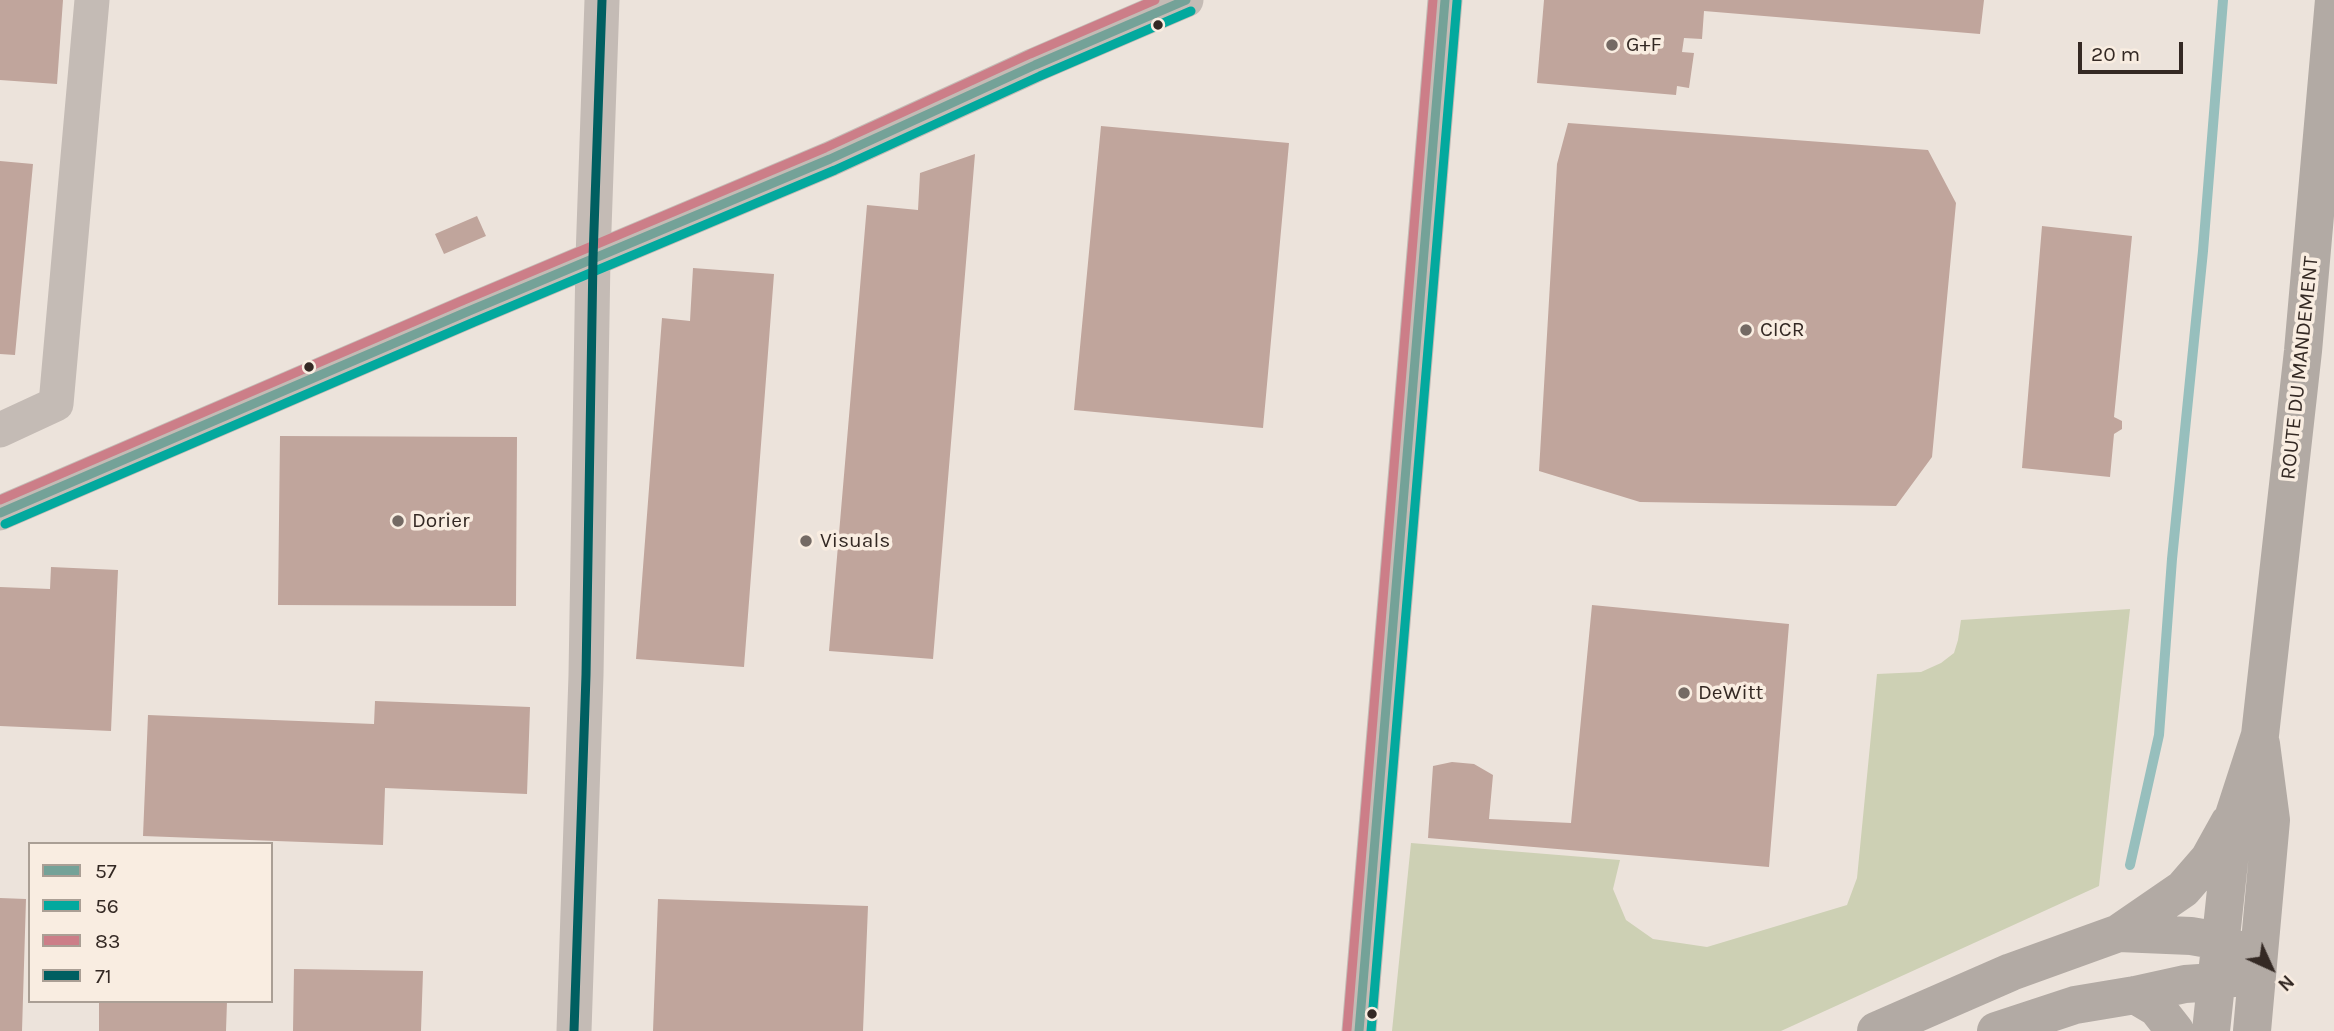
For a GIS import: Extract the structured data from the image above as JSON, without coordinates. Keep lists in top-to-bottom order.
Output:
{
  "streets": {
    "main road": ["ROUTE DU MANDEMENT"]
  },
  "places": [
    "G+F",
    "CICR",
    "Dorier",
    "Visuals",
    "DeWitt"
  ],
  "lines": [
    "transit line 57",
    "transit line 83",
    "transit line 71",
    "transit line 56"
  ],
  "legend": [
    "57",
    "56",
    "83",
    "71"
  ],
  "scale_bar": "20 m",
  "north": "bottom right"
}
